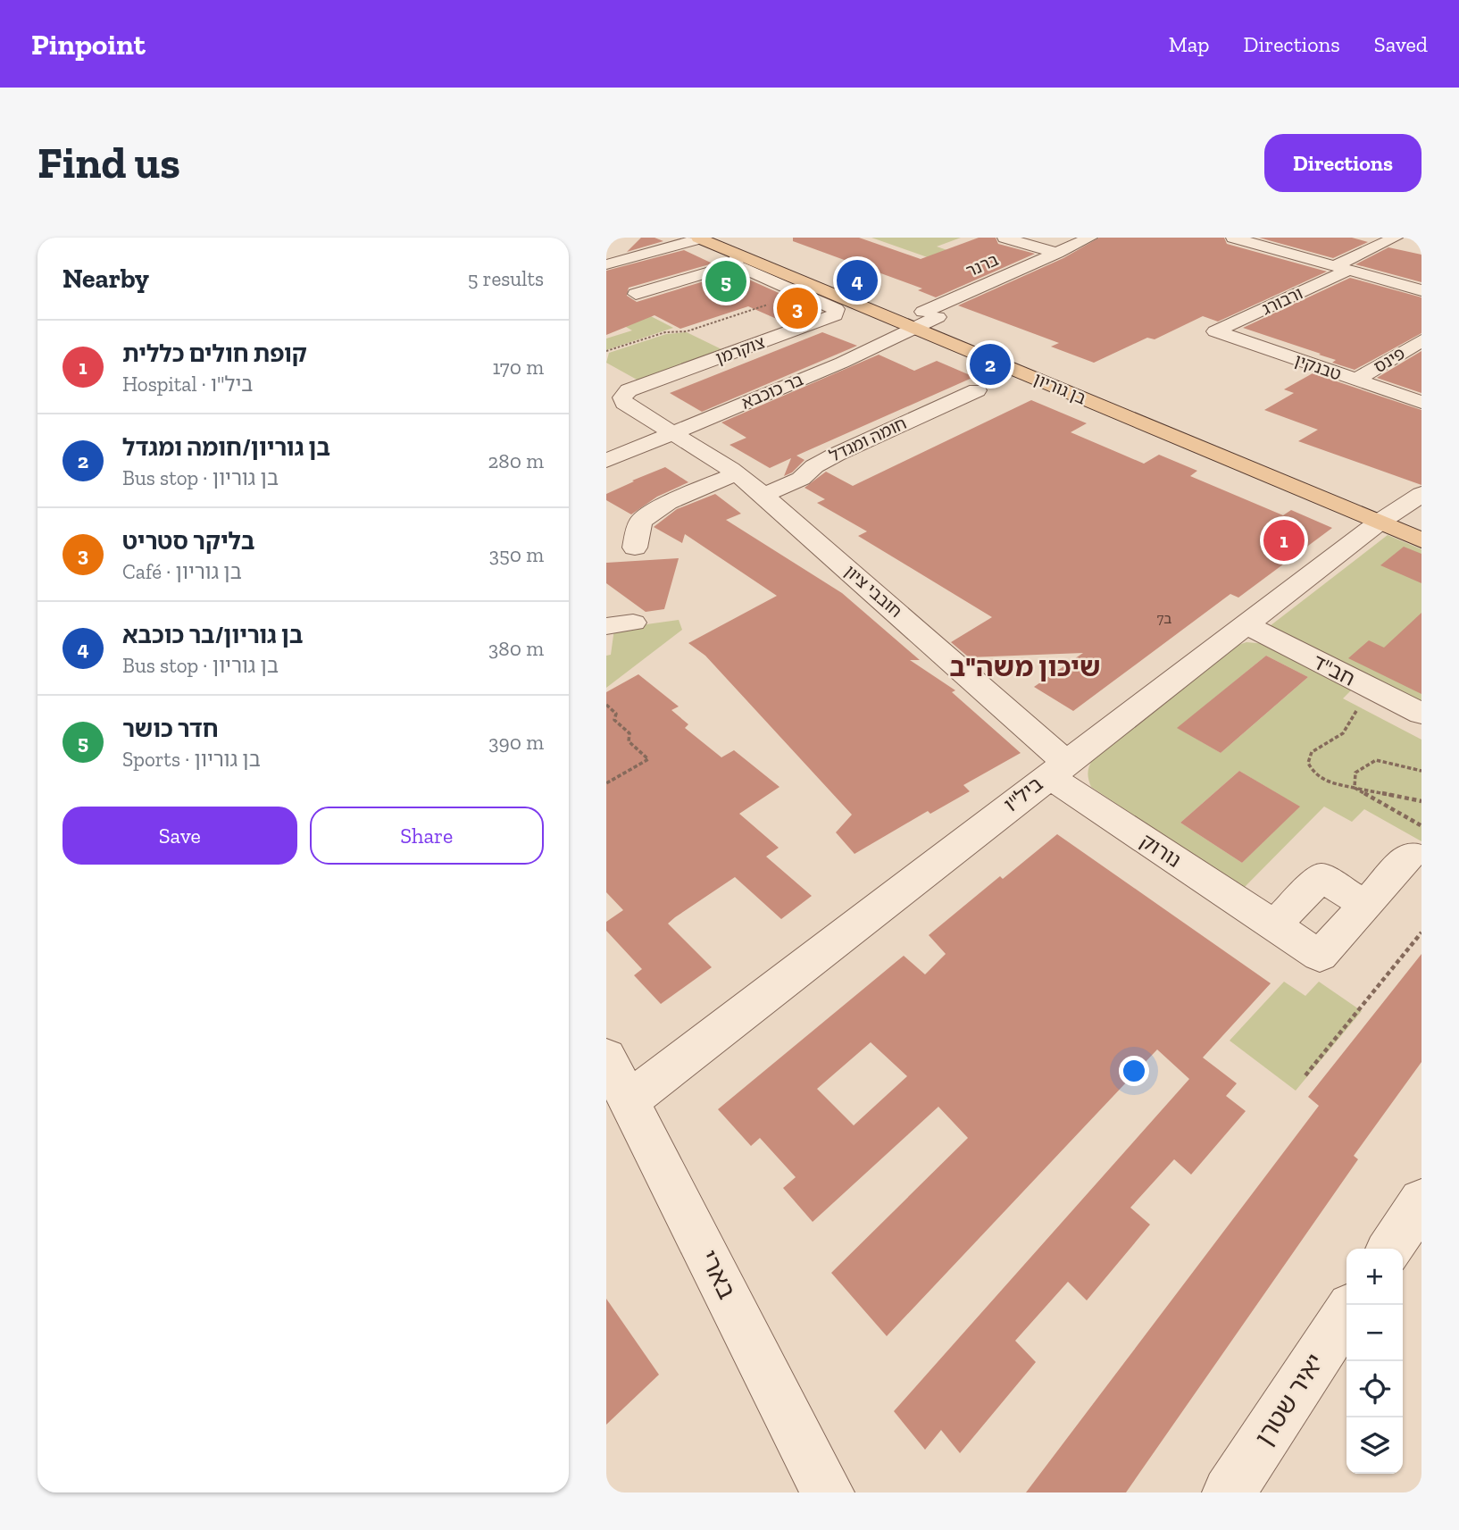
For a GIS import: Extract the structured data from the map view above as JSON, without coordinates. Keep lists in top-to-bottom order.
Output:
{
  "streets": {
    "main road": ["בן גוריון"],
    "street": [
      "ברנר",
      "ורבורג",
      "צוקרמן",
      "פינס",
      "טבנקין",
      "בר כוכבא",
      "חומה ומגדל",
      "חובבי ציון",
      "חב\"ד",
      "ביל\"ו",
      "נורוק",
      "בארי",
      "יאיר שטרן"
    ]
  },
  "crossings": [
    ["ברנר", "בן גוריון"],
    ["ברנר", "בר כוכבא"],
    ["ורבורג", "טבנקין"],
    ["צוקרמן", "בן גוריון"],
    ["צוקרמן", "בר כוכבא"],
    ["צוקרמן", "חובבי ציון"],
    ["פינס", "טבנקין"],
    ["בן גוריון", "בר כוכבא"],
    ["בן גוריון", "ביל\"ו"],
    ["בר כוכבא", "חובבי ציון"],
    ["חומה ומגדל", "חובבי ציון"],
    ["חובבי ציון", "ביל\"ו"],
    ["חובבי ציון", "נורוק"],
    ["חב\"ד", "ביל\"ו"],
    ["ביל\"ו", "נורוק"],
    ["ביל\"ו", "בארי"]
  ],
  "districts": ["שיכון משה\"ב"],
  "house_numbers": ["7ב"],
  "page": {
    "header": "Pinpoint",
    "nav": ["Map", "Directions", "Saved"],
    "buttons": [
      "Directions",
      ["Save", "Share"]
    ],
    "title": "Find us",
    "heading": ["Nearby", "5 results"],
    "pins": [
      "4",
      "5",
      "3",
      "2",
      "1"
    ],
    "list": [
      {
        "mark": "1",
        "name": "קופת חולים כללית",
        "note": "Hospital · ביל\"ו",
        "value": "170 m"
      },
      {
        "mark": "2",
        "name": "בן גוריון/חומה ומגדל",
        "note": "Bus stop · בן גוריון",
        "value": "280 m"
      },
      {
        "mark": "3",
        "name": "בליקר סטריט",
        "note": "Café · בן גוריון",
        "value": "350 m"
      },
      {
        "mark": "4",
        "name": "בן גוריון/בר כוכבא",
        "note": "Bus stop · בן גוריון",
        "value": "380 m"
      },
      {
        "mark": "5",
        "name": "חדר כושר",
        "note": "Sports · בן גוריון",
        "value": "390 m"
      }
    ],
    "map_buttons": ["+", "−"]
  }
}
